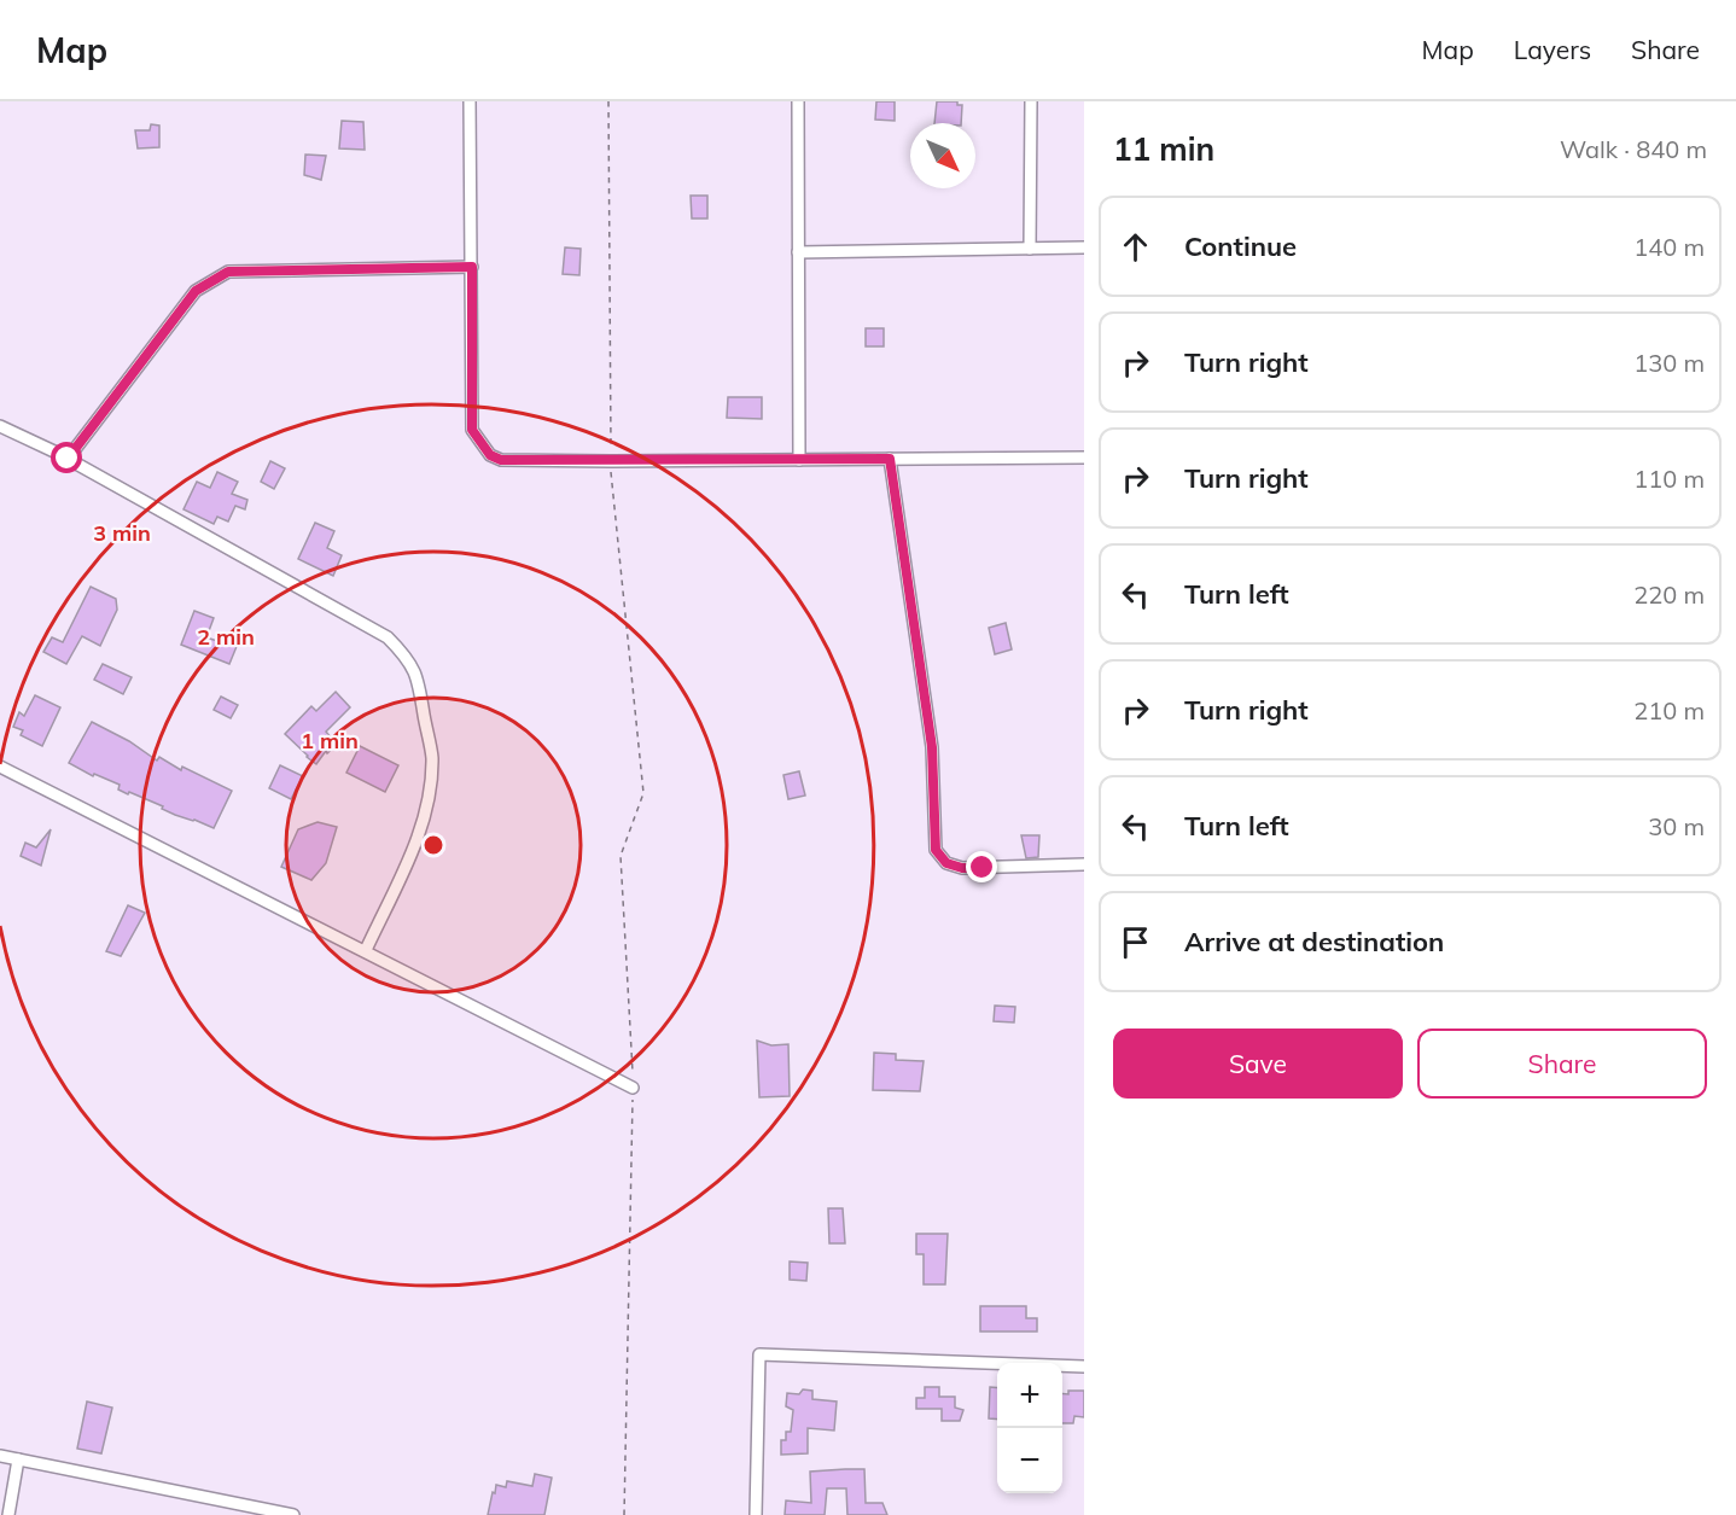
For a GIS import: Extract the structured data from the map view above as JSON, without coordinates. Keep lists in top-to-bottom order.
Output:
{
  "north": "bottom right",
  "page": {
    "header": "Map",
    "nav": ["Map", "Layers", "Share"],
    "heading": ["11 min", "Walk · 840 m"],
    "list": [
      ["Continue", "140 m"],
      ["Turn right", "130 m"],
      ["Turn right", "110 m"],
      ["Turn left", "220 m"],
      ["Turn right", "210 m"],
      ["Turn left", "30 m"],
      "Arrive at destination"
    ],
    "buttons": ["Save", "Share"],
    "map_buttons": ["+", "−"]
  },
  "rings": ["3 min", "2 min", "1 min"]
}
